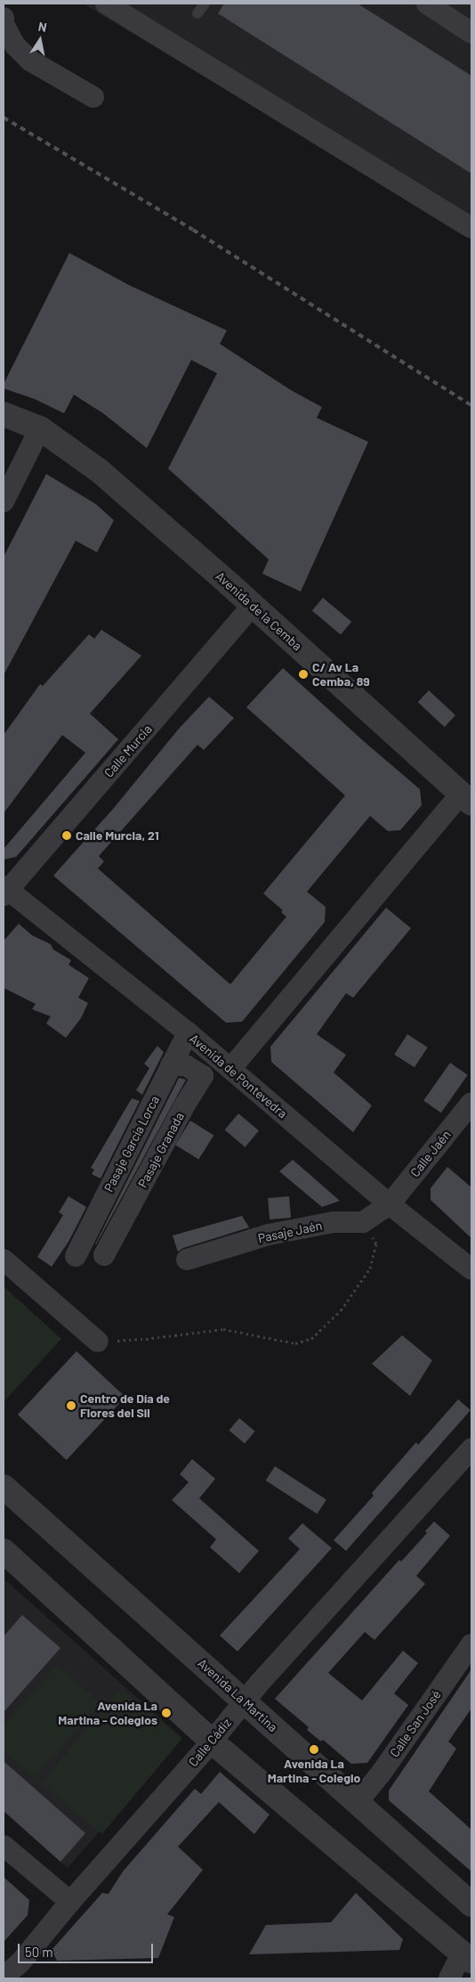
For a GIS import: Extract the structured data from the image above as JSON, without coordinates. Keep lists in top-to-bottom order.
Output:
{
  "streets": {
    "street": [
      "Avenida de la Cemba",
      "Calle Murcia",
      "Avenida de Pontevedra",
      "Pasaje García Lorca",
      "Pasaje Granada",
      "Calle Jaén",
      "Pasaje Jaén",
      "Avenida La Martina",
      "Calle San José",
      "Calle Cádiz"
    ]
  },
  "crossings": [
    ["Avenida de la Cemba", "Calle Murcia"],
    ["Calle Murcia", "Avenida de Pontevedra"],
    ["Avenida de Pontevedra", "Pasaje García Lorca"],
    ["Avenida de Pontevedra", "Calle Jaén"],
    ["Pasaje García Lorca", "Pasaje Granada"],
    ["Avenida La Martina", "Calle San José"],
    ["Avenida La Martina", "Calle Cádiz"]
  ],
  "places": [
    "C/ Av La Cemba, 89",
    "Calle Murcia, 21",
    "Centro de Día de Flores del Sil",
    "Avenida La Martina - Colegios",
    "Avenida La Martina - Colegio"
  ],
  "scale_bar": "50 m",
  "north": "top"
}
